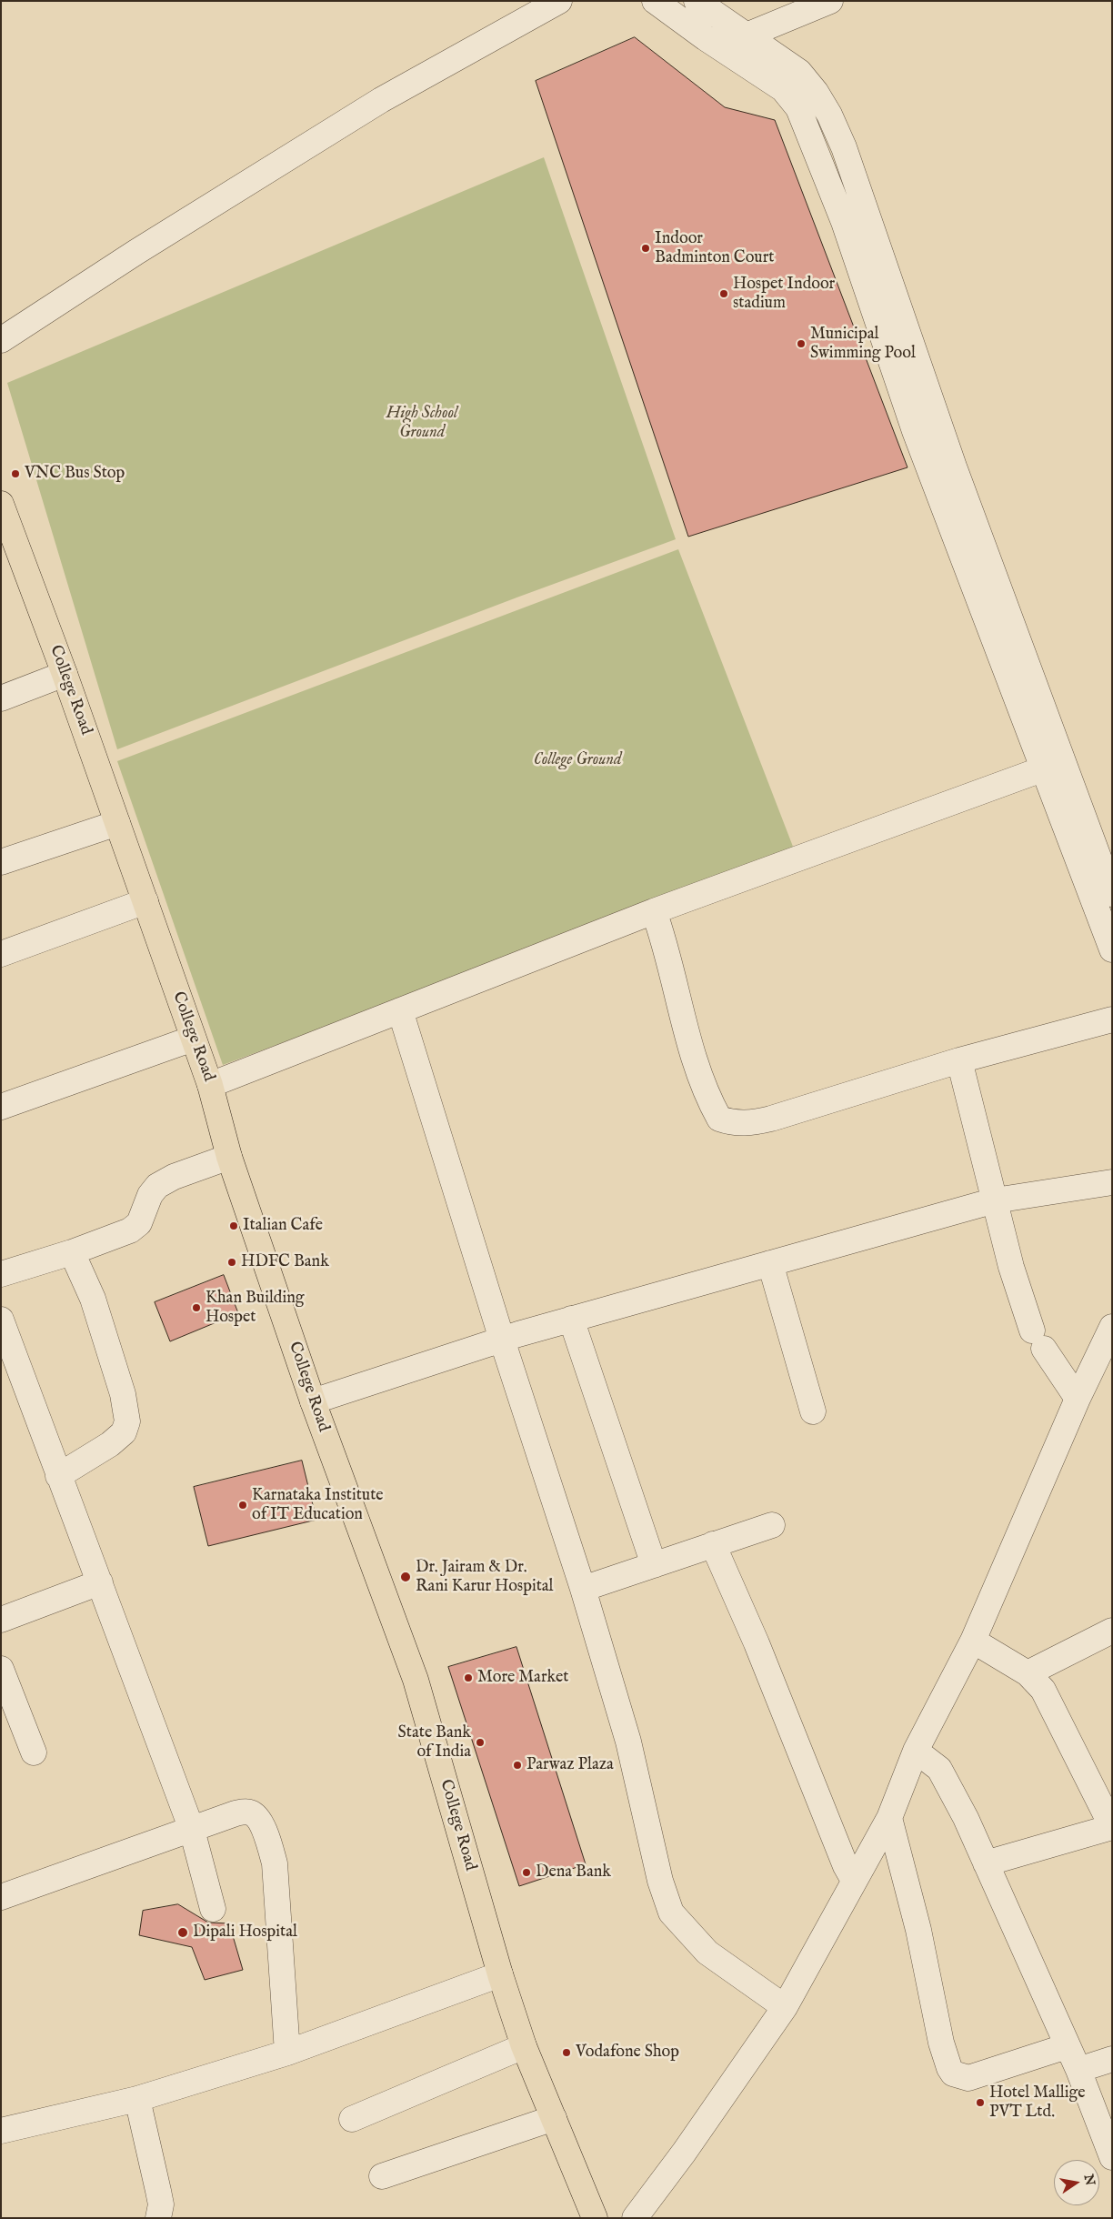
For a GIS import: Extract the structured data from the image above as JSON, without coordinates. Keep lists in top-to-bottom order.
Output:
{
  "streets": {
    "main road": ["College Road"]
  },
  "parks": ["High School Ground", "College Ground"],
  "places": [
    "Indoor Badminton Court",
    "Hospet Indoor stadium",
    "Municipal Swimming Pool",
    "VNC Bus Stop",
    "Italian Cafe",
    "HDFC Bank",
    "Khan Building Hospet",
    "Karnataka Institute of IT Education",
    "Dr. Jairam & Dr. Rani Karur Hospital",
    "More Market",
    "State Bank of India",
    "Parwaz Plaza",
    "Dena Bank",
    "Dipali Hospital",
    "Vodafone Shop",
    "Hotel Mallige PVT Ltd."
  ],
  "north": "right"
}
